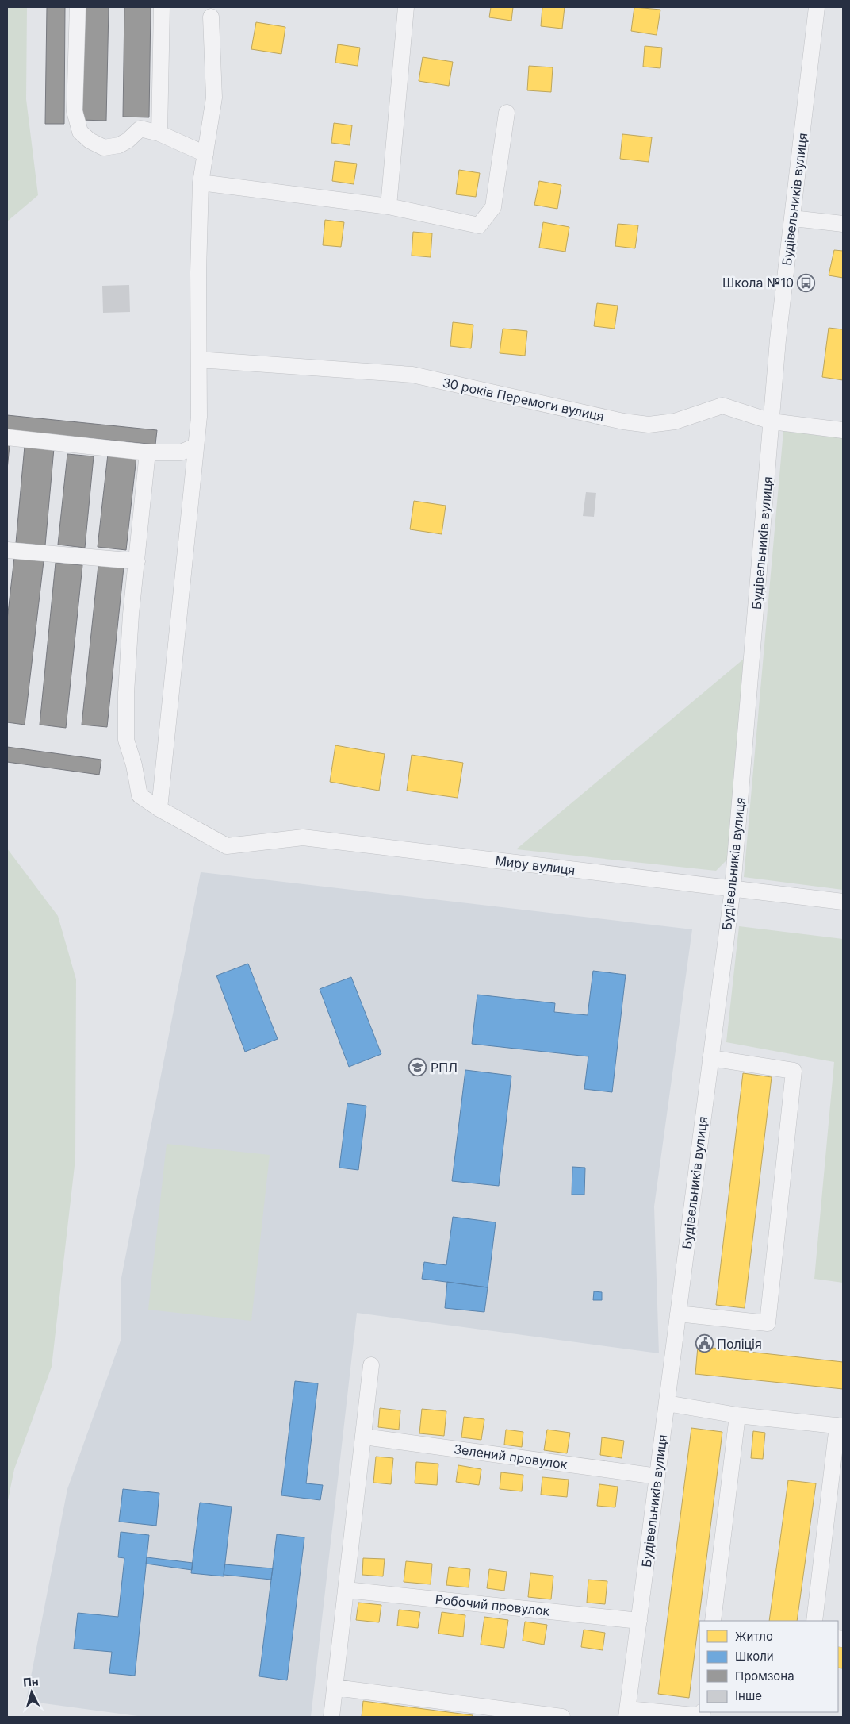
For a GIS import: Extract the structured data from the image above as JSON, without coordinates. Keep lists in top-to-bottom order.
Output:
{
  "streets": {
    "street": [
      "Будівельників вулиця",
      "30 років Перемоги вулиця",
      "Миру вулиця",
      "Зелений провулок",
      "Робочий провулок"
    ]
  },
  "crossings": [
    ["Будівельників вулиця", "30 років Перемоги вулиця"],
    ["Будівельників вулиця", "Миру вулиця"],
    ["Будівельників вулиця", "Зелений провулок"],
    ["Будівельників вулиця", "Робочий провулок"]
  ],
  "places": {
    "bus stop": ["Школа №10"],
    "school or university": ["РПЛ"],
    "public building": ["Поліція"]
  },
  "legend": [
    "Житло",
    "Школи",
    "Промзона",
    "Інше"
  ],
  "north": "top"
}
